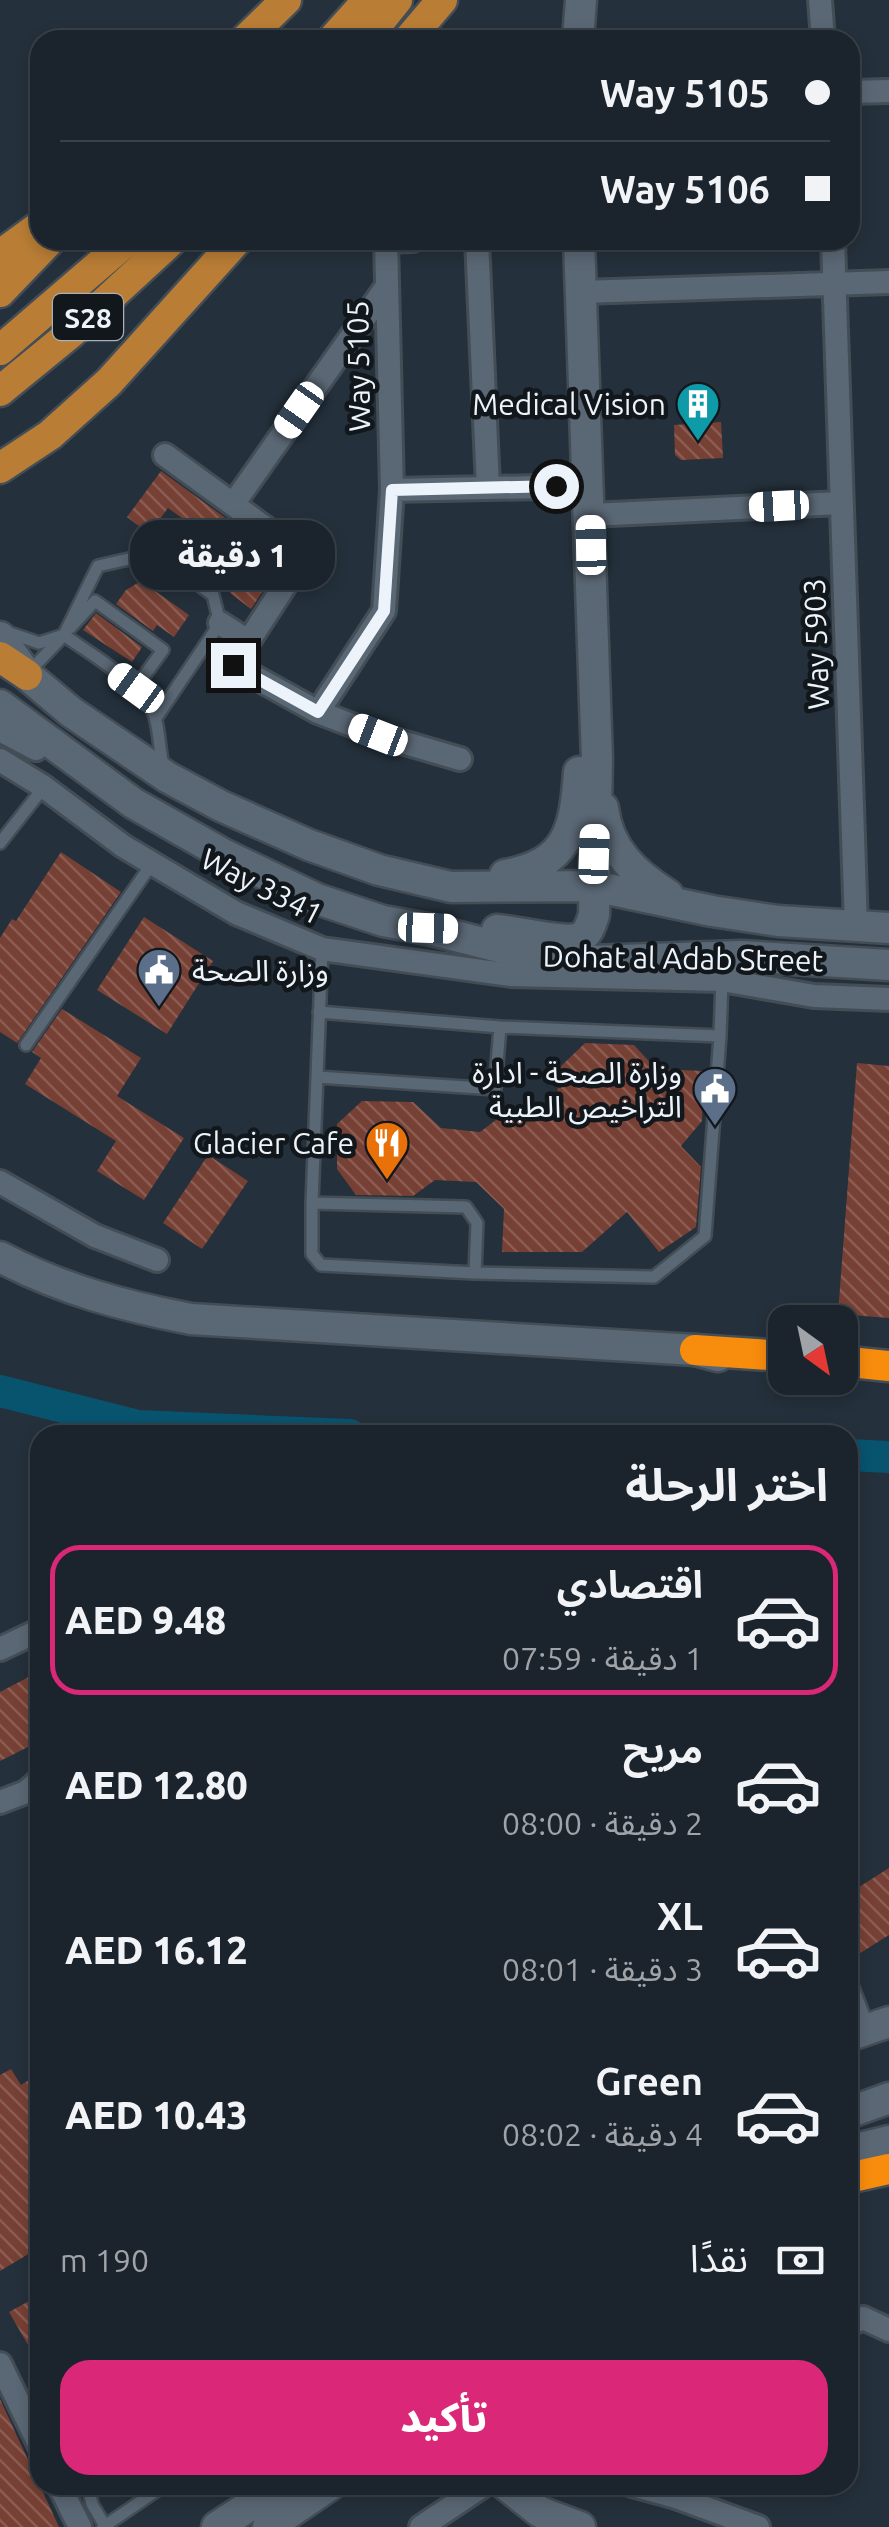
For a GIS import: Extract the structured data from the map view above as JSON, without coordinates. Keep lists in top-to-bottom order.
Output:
{
  "streets": {
    "main road": ["S28", "Dohat al Adab Street"],
    "street": ["Way 5105", "Way 5903", "Way 3341"]
  },
  "crossings": [
    ["Way 5903", "Dohat al Adab Street"]
  ],
  "places": {
    "building": ["Medical Vision"],
    "public building": ["وزارة الصحة", "وزارة الصحة - ادارة التراخيص الطبية"],
    "restaurant": ["Glacier Cafe"]
  },
  "north": "bottom right",
  "page": {
    "banner": ["Way 5105", "Way 5106"],
    "bubble": "1 دقيقة",
    "heading": "اختر الرحلة",
    "list": [
      {
        "name": "اقتصادي",
        "note": "1 دقيقة · 07:59",
        "value": "AED 9.48"
      },
      {
        "name": "مريح",
        "note": "2 دقيقة · 08:00",
        "value": "AED 12.80"
      },
      {
        "name": "XL",
        "note": "3 دقيقة · 08:01",
        "value": "AED 16.12"
      },
      {
        "name": "Green",
        "note": "4 دقيقة · 08:02",
        "value": "AED 10.43"
      }
    ],
    "pay": ["نقدًا", "190 m"],
    "buttons": "تأكيد"
  }
}
